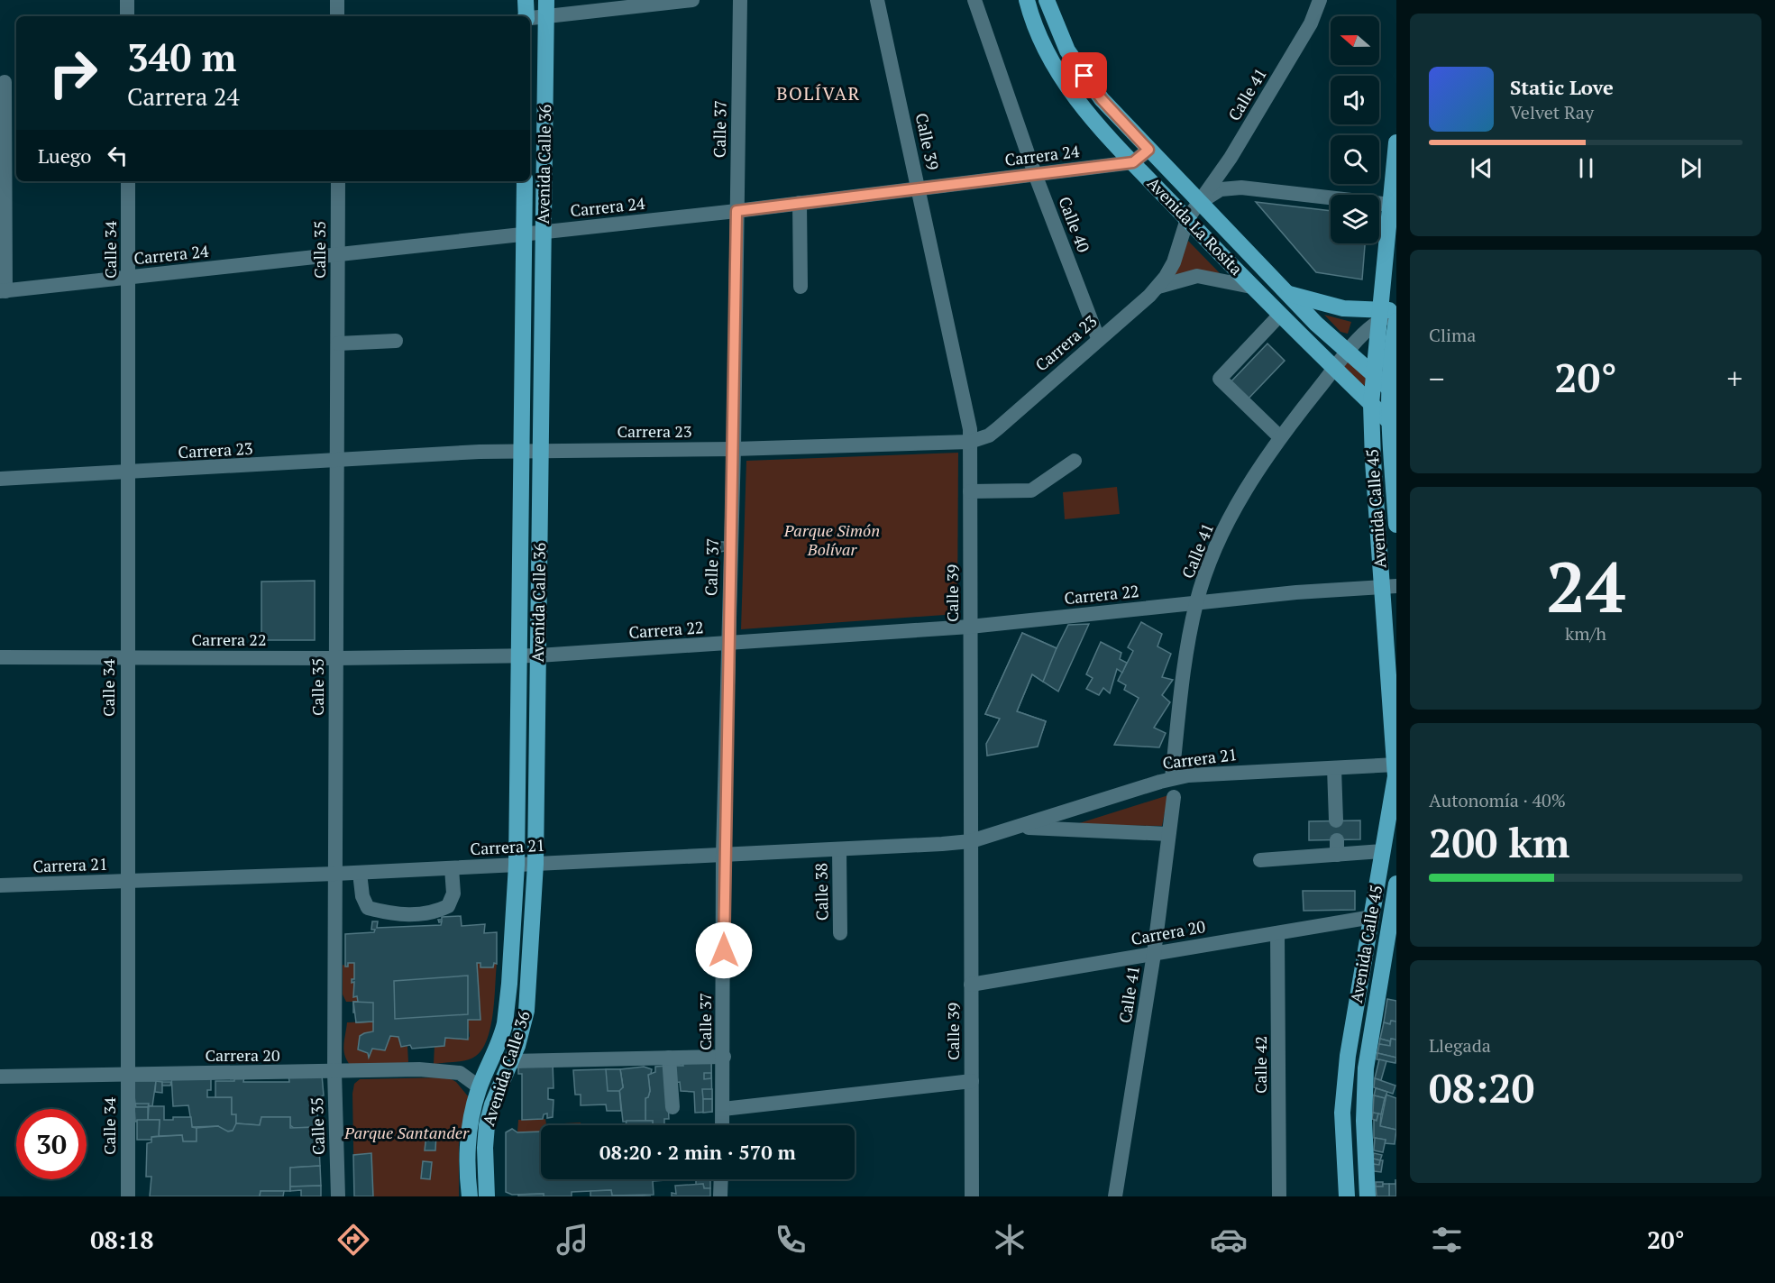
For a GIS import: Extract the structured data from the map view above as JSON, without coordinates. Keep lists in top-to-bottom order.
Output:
{
  "streets": {
    "main road": ["Avenida Calle 36", "Avenida La Rosita", "Avenida Calle 45"],
    "street": [
      "Calle 41",
      "Calle 37",
      "Calle 39",
      "Carrera 24",
      "Calle 40",
      "Calle 34",
      "Calle 35",
      "Carrera 23",
      "Carrera 22",
      "Carrera 21",
      "Calle 38",
      "Carrera 20",
      "Calle 42"
    ]
  },
  "crossings": [
    ["Calle 41", "Avenida La Rosita"],
    ["Calle 41", "Carrera 23"],
    ["Calle 41", "Avenida Calle 45"],
    ["Calle 41", "Carrera 22"],
    ["Calle 41", "Carrera 21"],
    ["Calle 41", "Carrera 20"],
    ["Calle 37", "Carrera 24"],
    ["Calle 37", "Carrera 23"],
    ["Calle 37", "Carrera 22"],
    ["Calle 37", "Carrera 21"],
    ["Calle 39", "Carrera 24"],
    ["Calle 39", "Carrera 23"],
    ["Calle 39", "Carrera 22"],
    ["Calle 39", "Carrera 21"],
    ["Calle 39", "Carrera 20"],
    ["Carrera 24", "Avenida Calle 36"],
    ["Carrera 24", "Calle 40"],
    ["Carrera 24", "Avenida La Rosita"],
    ["Carrera 24", "Calle 34"],
    ["Carrera 24", "Calle 35"],
    ["Avenida Calle 36", "Carrera 23"],
    ["Avenida Calle 36", "Carrera 22"],
    ["Avenida Calle 36", "Carrera 21"],
    ["Avenida Calle 36", "Carrera 20"],
    ["Calle 40", "Carrera 23"],
    ["Avenida La Rosita", "Carrera 23"],
    ["Avenida La Rosita", "Avenida Calle 45"],
    ["Calle 34", "Carrera 23"],
    ["Calle 34", "Carrera 22"],
    ["Calle 34", "Carrera 21"],
    ["Calle 34", "Carrera 20"],
    ["Calle 35", "Carrera 23"],
    ["Calle 35", "Carrera 22"],
    ["Calle 35", "Carrera 21"],
    ["Calle 35", "Carrera 20"],
    ["Avenida Calle 45", "Carrera 22"],
    ["Avenida Calle 45", "Carrera 21"],
    ["Avenida Calle 45", "Carrera 20"],
    ["Carrera 21", "Calle 38"],
    ["Carrera 20", "Calle 42"]
  ],
  "districts": ["BOLÍVAR"],
  "parks": ["Parque Simón Bolívar", "Parque Santander"],
  "north": "left",
  "page": {
    "turn": ["340 m", "Carrera 24"],
    "song": ["Static Love", "Velvet Ray"],
    "then": "Luego",
    "tile": [
      "Clima",
      ["24", "km/h"],
      ["Autonomía · 40%", "200 km"],
      ["Llegada", "08:20"]
    ],
    "heat": ["−", "20°", "+"],
    "limit": "30",
    "trip": "08:20 · 2 min · 570 m",
    "tabs": ["08:18", "20°"]
  }
}
